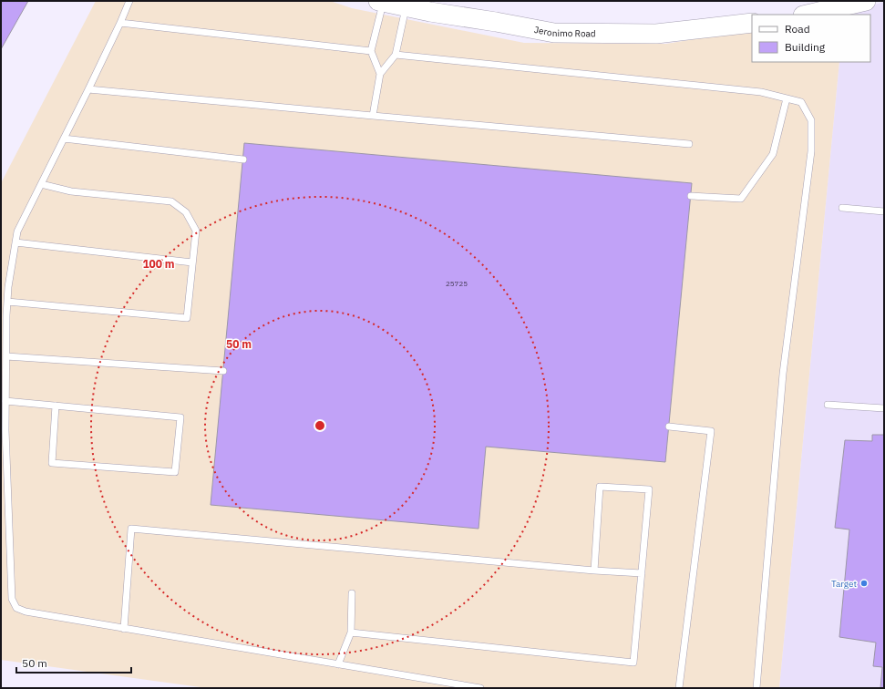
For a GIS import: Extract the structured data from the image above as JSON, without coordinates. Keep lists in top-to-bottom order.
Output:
{
  "streets": {
    "main road": ["Jeronimo Road"]
  },
  "places": ["Target"],
  "house_numbers": ["25725"],
  "legend": ["Road", "Building"],
  "scale_bar": "50 m",
  "rings": ["100 m", "50 m"]
}
